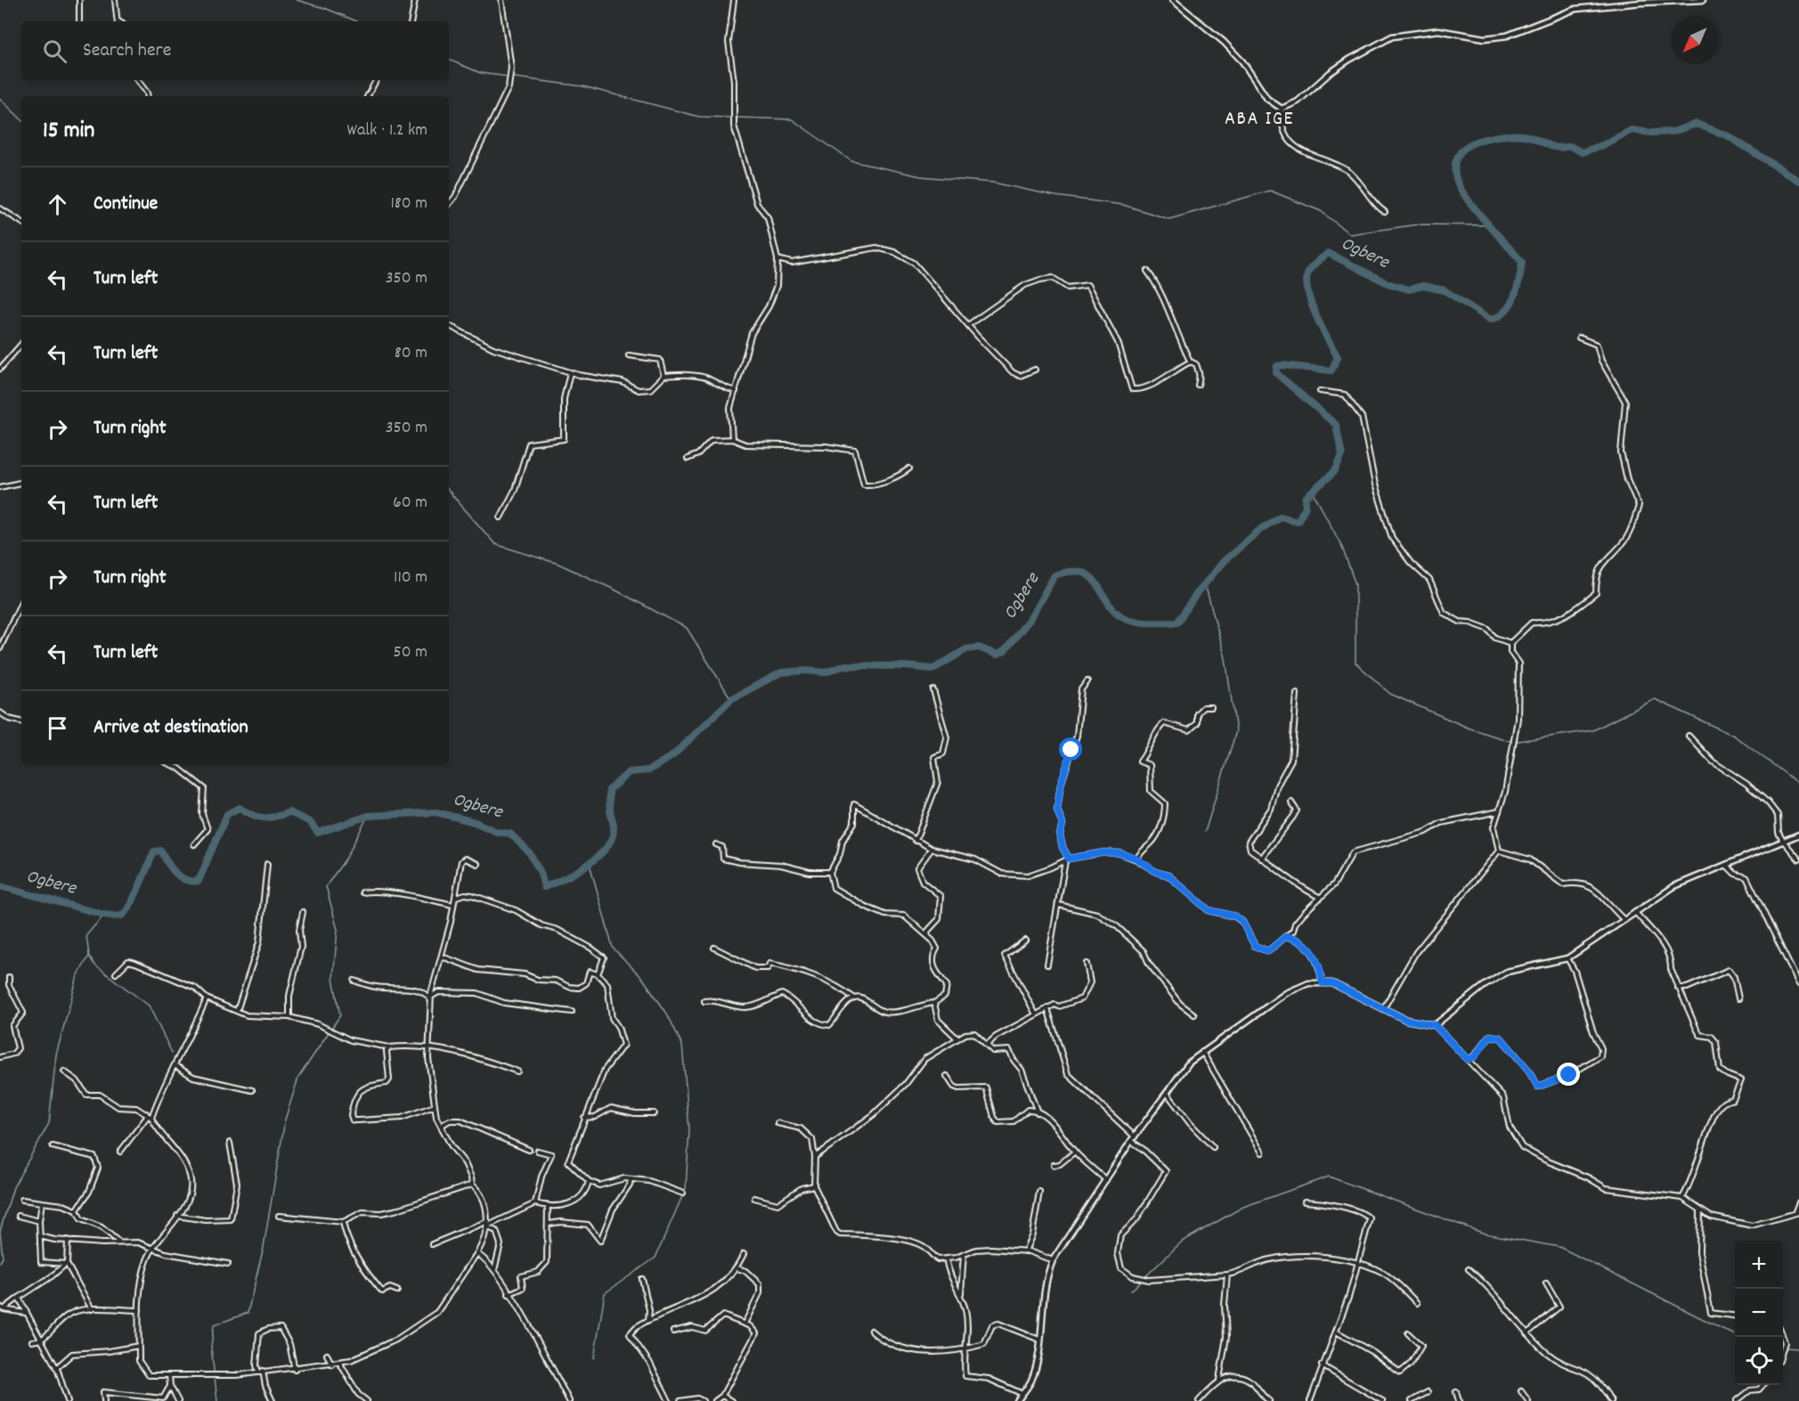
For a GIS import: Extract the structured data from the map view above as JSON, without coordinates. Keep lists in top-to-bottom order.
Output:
{
  "districts": ["ABA IGE"],
  "water": ["Ogbere"],
  "north": "bottom left",
  "page": {
    "search": "Search here",
    "heading": ["15 min", "Walk · 1.2 km"],
    "list": [
      ["Continue", "180 m"],
      ["Turn left", "350 m"],
      ["Turn left", "80 m"],
      ["Turn right", "350 m"],
      ["Turn left", "60 m"],
      ["Turn right", "110 m"],
      ["Turn left", "50 m"],
      "Arrive at destination"
    ],
    "map_buttons": ["+", "−"]
  }
}
